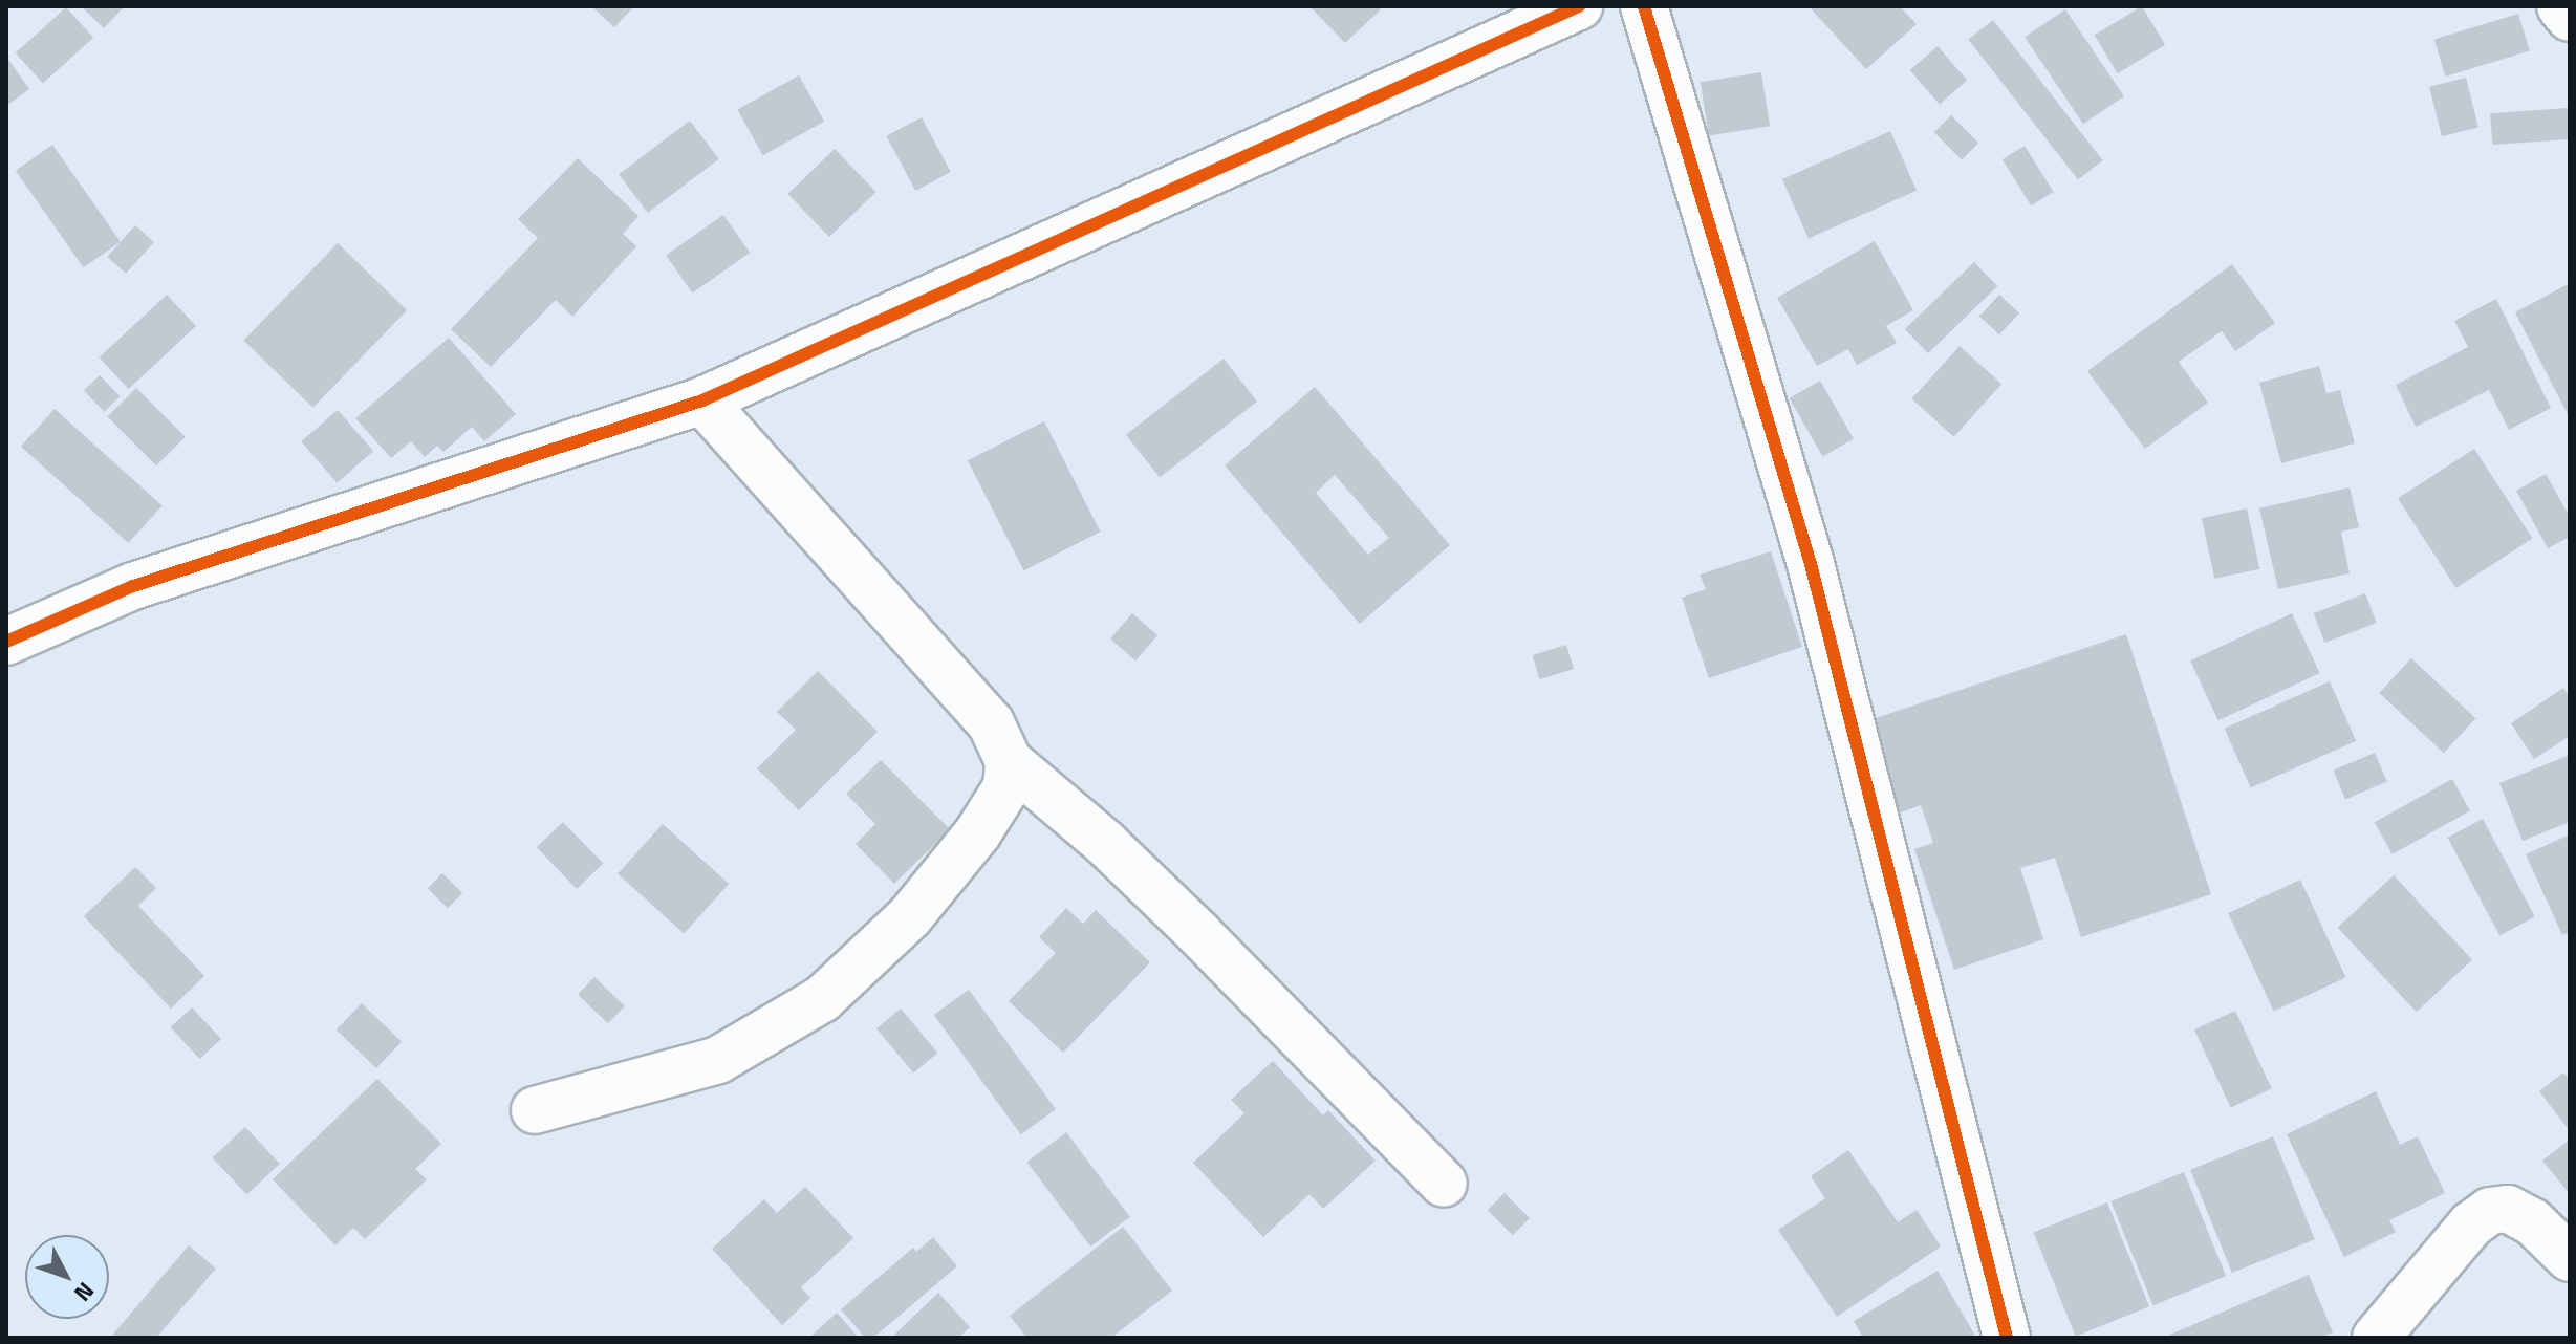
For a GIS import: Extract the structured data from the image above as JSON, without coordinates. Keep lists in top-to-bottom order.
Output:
{
  "north": "bottom right"
}
